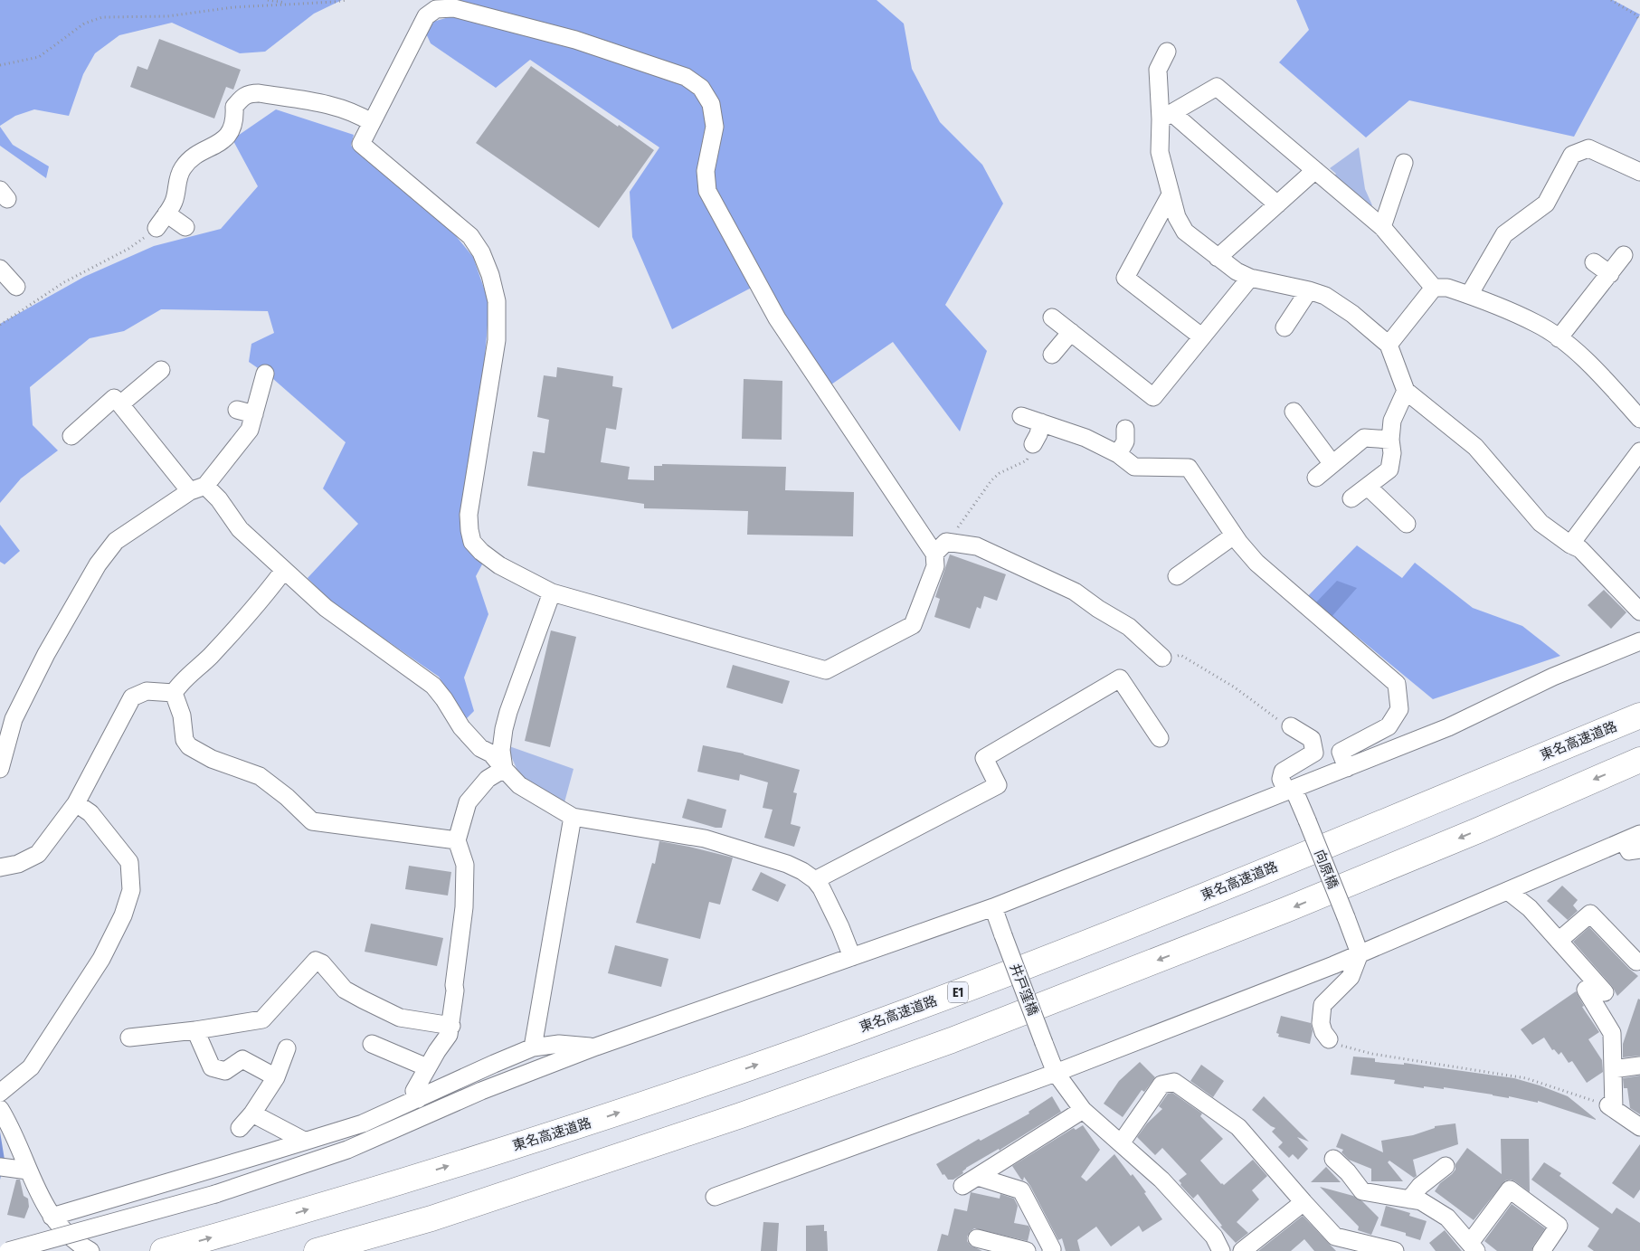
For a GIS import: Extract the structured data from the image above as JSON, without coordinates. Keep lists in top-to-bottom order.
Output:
{
  "streets": {
    "highway": ["東名高速道路", "E1"],
    "street": ["向原橋", "井戸窪橋"]
  }
}
